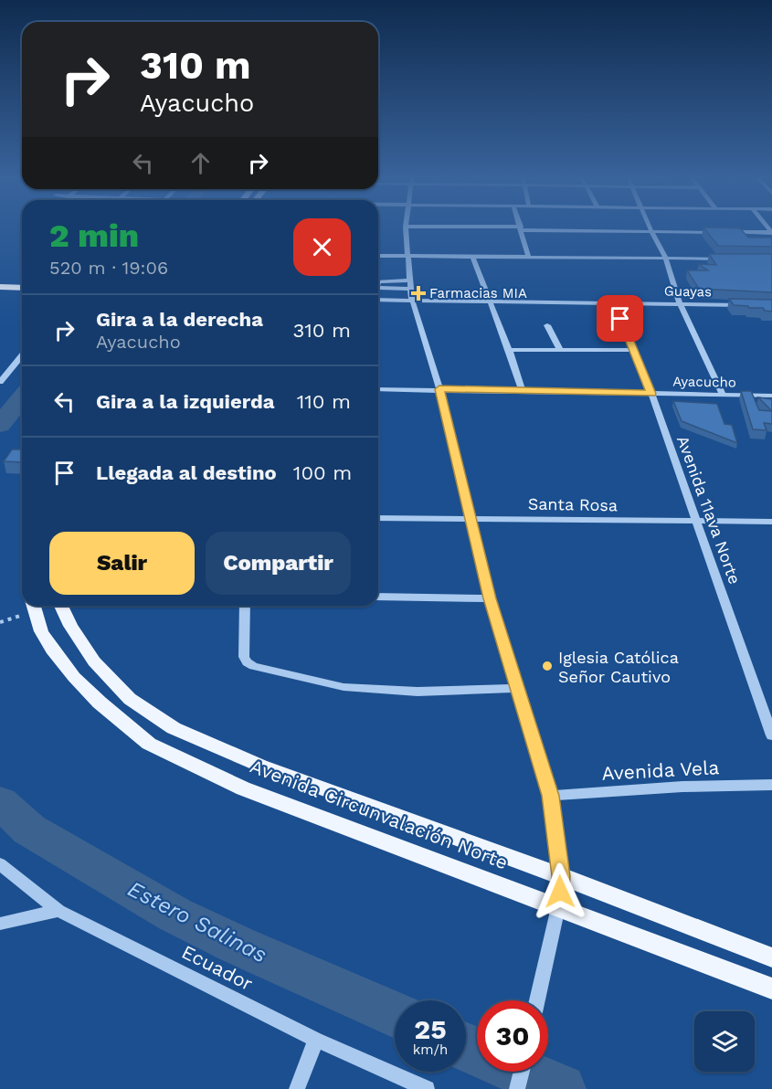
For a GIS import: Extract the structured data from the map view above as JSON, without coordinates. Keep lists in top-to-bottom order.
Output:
{
  "streets": {
    "main road": ["Avenida Circunvalación Norte"],
    "street": [
      "Guayas",
      "Ayacucho",
      "Santa Rosa",
      "Avenida 11ava Norte",
      "Avenida Vela",
      "Ecuador"
    ]
  },
  "crossings": [
    ["Guayas", "Avenida 11ava Norte"],
    ["Ayacucho", "Avenida 11ava Norte"],
    ["Santa Rosa", "Avenida 11ava Norte"]
  ],
  "water": ["Estero Salinas"],
  "places": {
    "health": ["Farmacias MIA"],
    "other": ["Iglesia Católica Señor Cautivo"]
  },
  "page": {
    "turn": ["310 m", "Ayacucho"],
    "heading": ["2 min", "520 m · 19:06"],
    "list": [
      {
        "name": "Gira a la derecha",
        "note": "Ayacucho",
        "value": "310 m"
      },
      {
        "name": "Gira a la izquierda",
        "value": "110 m"
      },
      {
        "name": "Llegada al destino",
        "value": "100 m"
      }
    ],
    "buttons": ["Salir", "Compartir"],
    "speed": "25 km/h",
    "limit": "30"
  }
}
